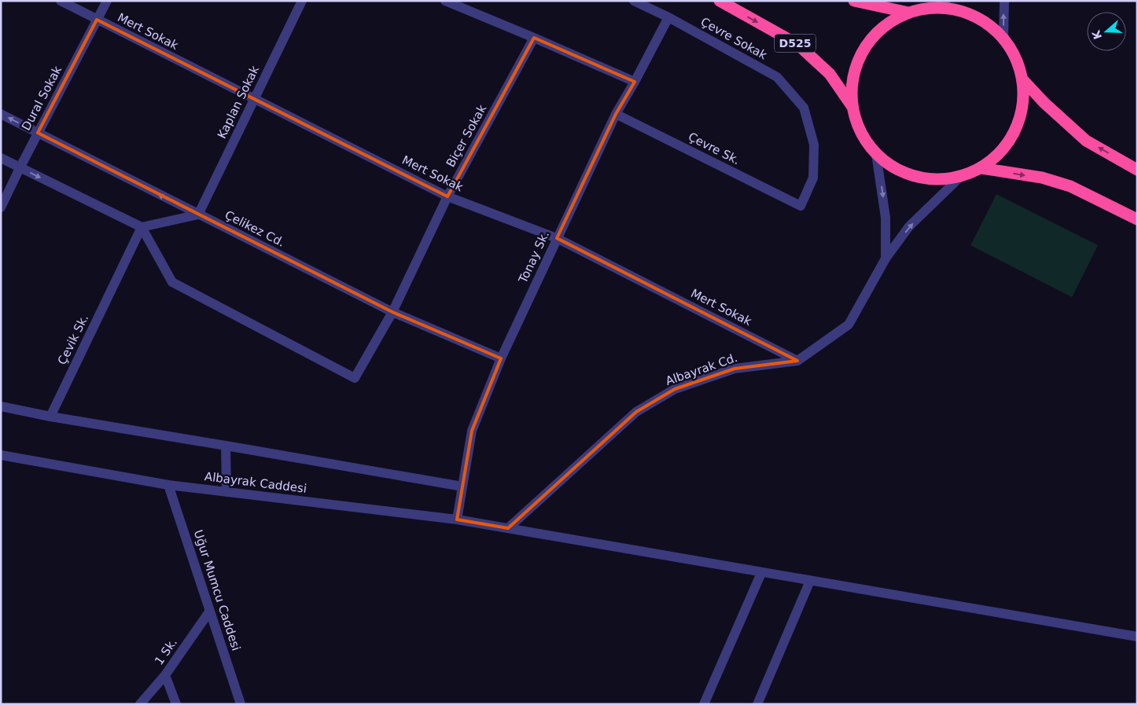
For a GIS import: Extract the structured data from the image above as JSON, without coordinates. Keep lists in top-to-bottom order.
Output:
{
  "streets": {
    "highway": ["D525"],
    "street": [
      "Mert Sokak",
      "Çevre Sokak",
      "Dural Sokak",
      "Kaplan Sokak",
      "Biçer Sokak",
      "Çevre Sk.",
      "Çelikez Cd.",
      "Tonay Sk.",
      "Çevik Sk.",
      "Albayrak Cd.",
      "Albayrak Caddesi",
      "Uğur Mumcu Caddesi",
      "1 Sk."
    ]
  },
  "crossings": [
    ["Mert Sokak", "Dural Sokak"],
    ["Mert Sokak", "Kaplan Sokak"],
    ["Mert Sokak", "Biçer Sokak"],
    ["Mert Sokak", "Tonay Sk."],
    ["Mert Sokak", "Albayrak Cd."],
    ["Çevre Sokak", "Çevre Sk."],
    ["Çevre Sokak", "Tonay Sk."],
    ["Dural Sokak", "Çelikez Cd."],
    ["Kaplan Sokak", "Çelikez Cd."],
    ["Biçer Sokak", "Çelikez Cd."],
    ["Biçer Sokak", "Çevik Sk."],
    ["Çevre Sk.", "Tonay Sk."],
    ["Çelikez Cd.", "Tonay Sk."],
    ["Tonay Sk.", "Albayrak Caddesi"],
    ["Albayrak Cd.", "Albayrak Caddesi"],
    ["Albayrak Caddesi", "Uğur Mumcu Caddesi"],
    ["Uğur Mumcu Caddesi", "1 Sk."]
  ],
  "north": "left"
}
